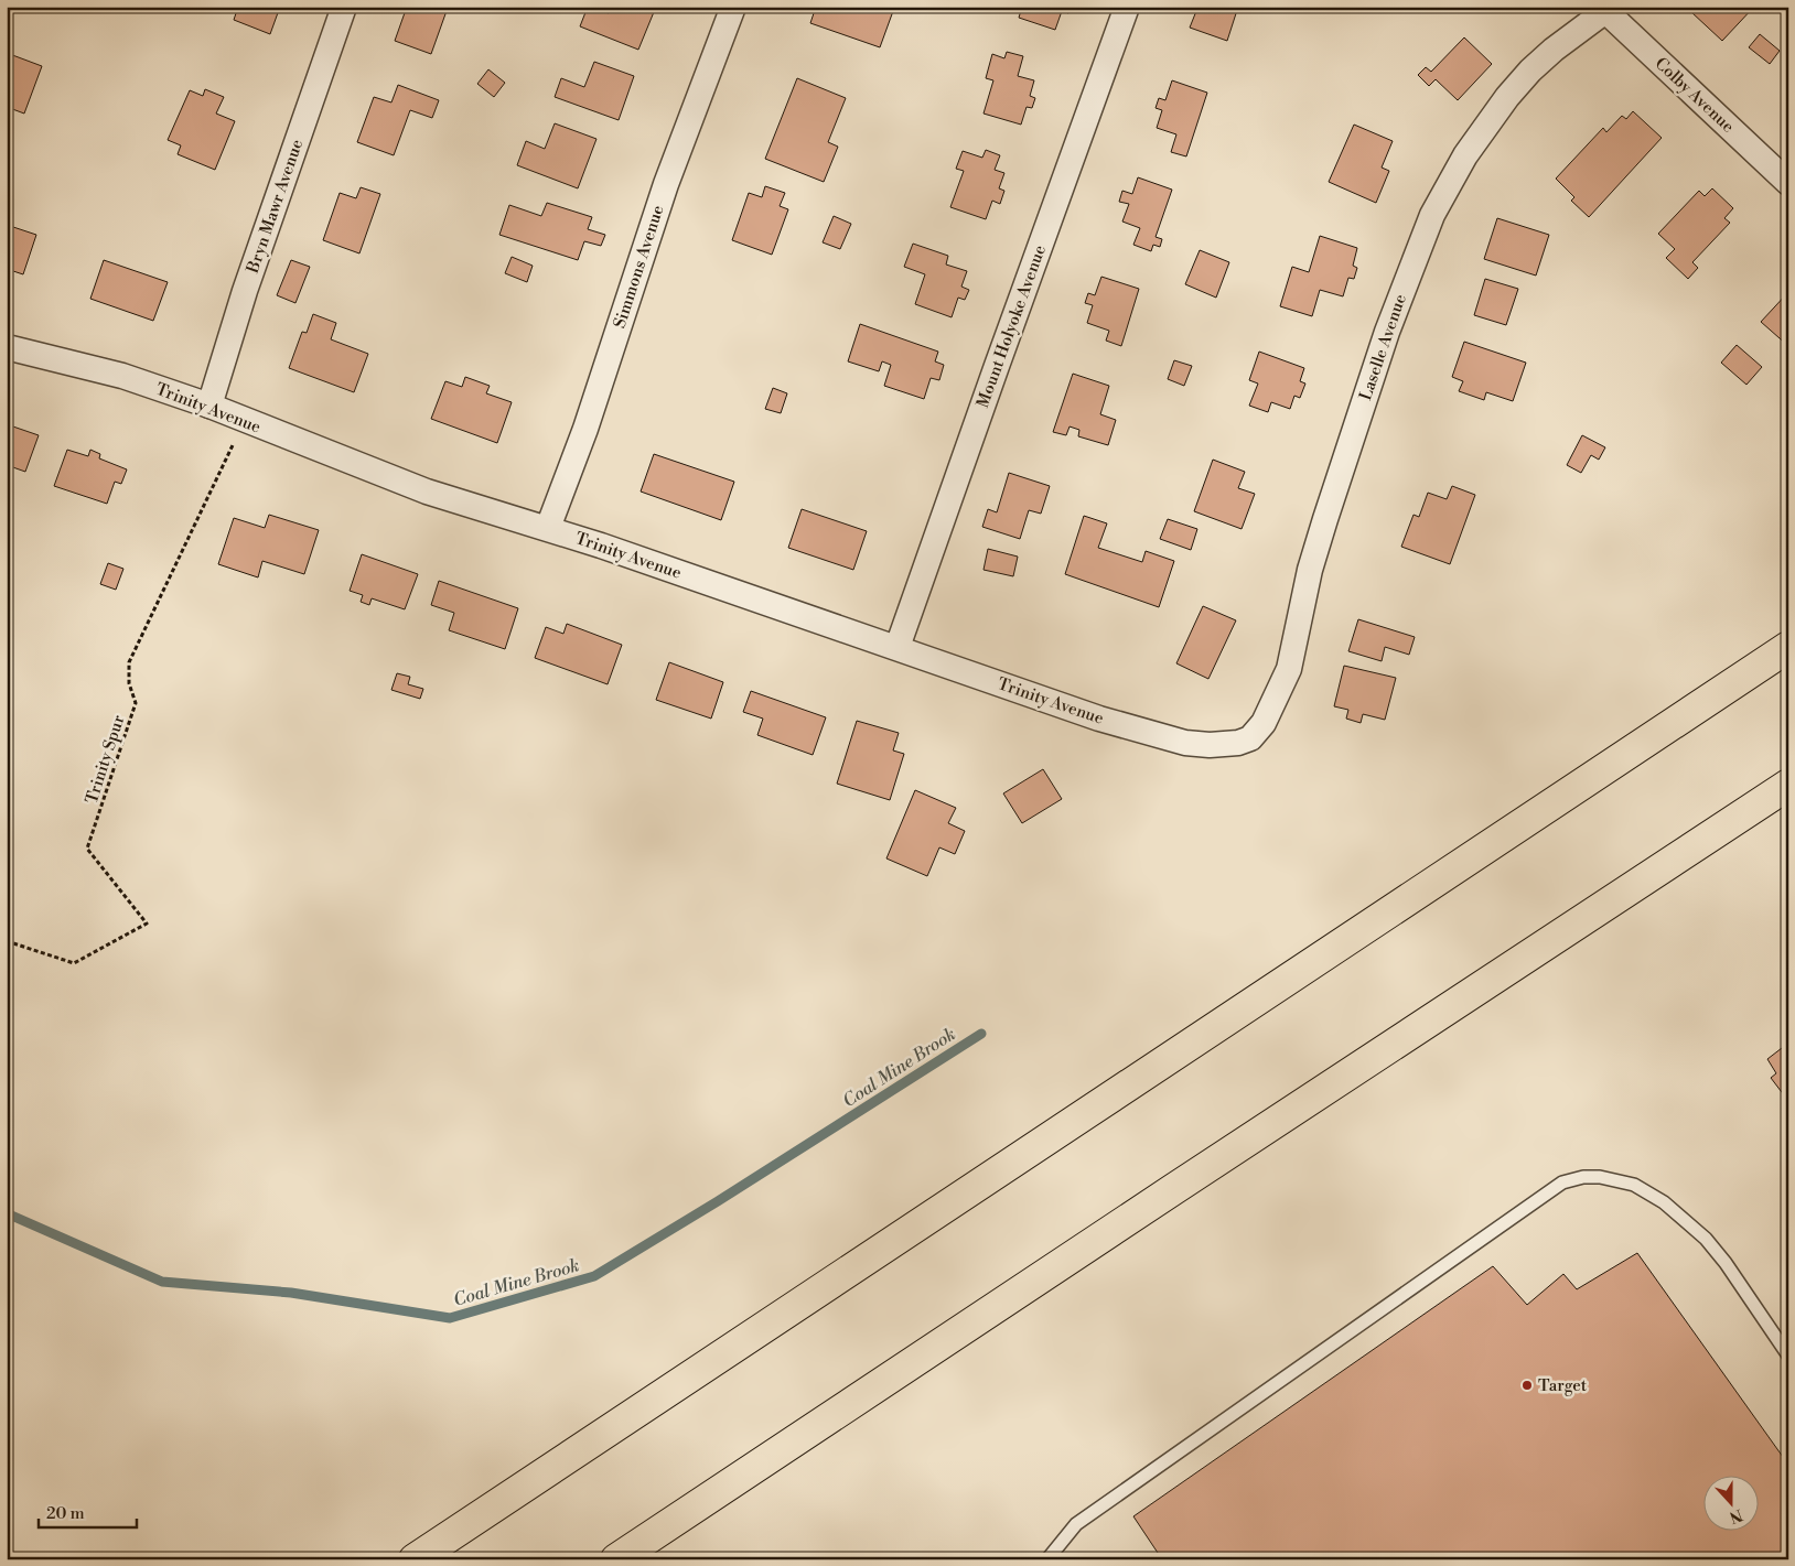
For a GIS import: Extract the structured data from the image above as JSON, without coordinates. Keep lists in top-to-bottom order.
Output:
{
  "streets": {
    "street": [
      "Colby Avenue",
      "Bryn Mawr Avenue",
      "Simmons Avenue",
      "Mount Holyoke Avenue",
      "Laselle Avenue",
      "Trinity Avenue"
    ],
    "path": ["Trinity Spur"]
  },
  "crossings": [
    ["Colby Avenue", "Laselle Avenue"],
    ["Bryn Mawr Avenue", "Trinity Avenue"],
    ["Simmons Avenue", "Trinity Avenue"],
    ["Mount Holyoke Avenue", "Trinity Avenue"],
    ["Laselle Avenue", "Trinity Avenue"],
    ["Trinity Avenue", "Trinity Spur"]
  ],
  "water": ["Coal Mine Brook"],
  "places": ["Target"],
  "scale_bar": "20 m",
  "north": "bottom"
}
